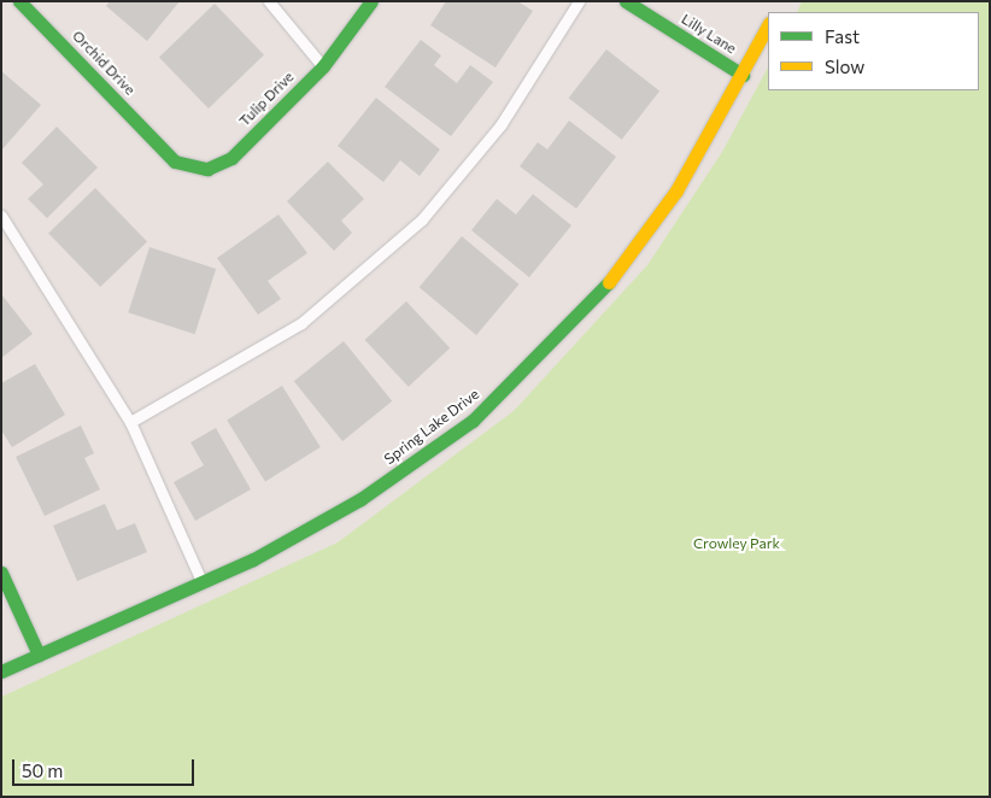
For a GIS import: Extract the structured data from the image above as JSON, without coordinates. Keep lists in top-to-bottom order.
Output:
{
  "streets": {
    "street": [
      "Lilly Lane",
      "Orchid Drive",
      "Tulip Drive",
      "Spring Lake Drive"
    ]
  },
  "crossings": [
    ["Lilly Lane", "Spring Lake Drive"],
    ["Orchid Drive", "Tulip Drive"]
  ],
  "parks": ["Crowley Park"],
  "legend": ["Fast", "Slow"],
  "scale_bar": "50 m"
}
